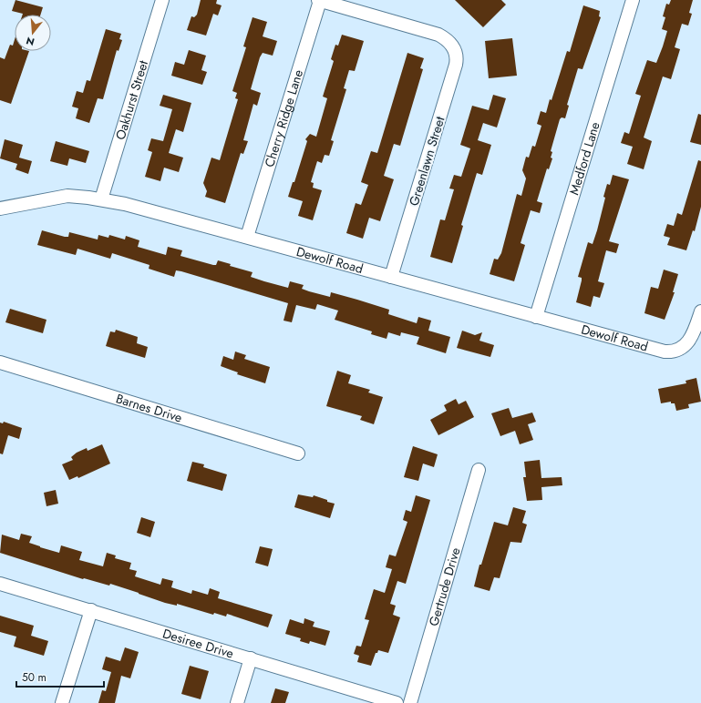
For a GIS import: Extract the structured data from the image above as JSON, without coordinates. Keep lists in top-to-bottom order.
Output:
{
  "streets": {
    "street": [
      "Oakhurst Street",
      "Cherry Ridge Lane",
      "Medford Lane",
      "Greenlawn Street",
      "Dewolf Road",
      "Barnes Drive",
      "Gertrude Drive",
      "Desiree Drive"
    ]
  },
  "crossings": [
    ["Oakhurst Street", "Dewolf Road"],
    ["Cherry Ridge Lane", "Greenlawn Street"],
    ["Cherry Ridge Lane", "Dewolf Road"],
    ["Medford Lane", "Dewolf Road"],
    ["Greenlawn Street", "Dewolf Road"]
  ],
  "scale_bar": "50 m",
  "north": "bottom"
}
